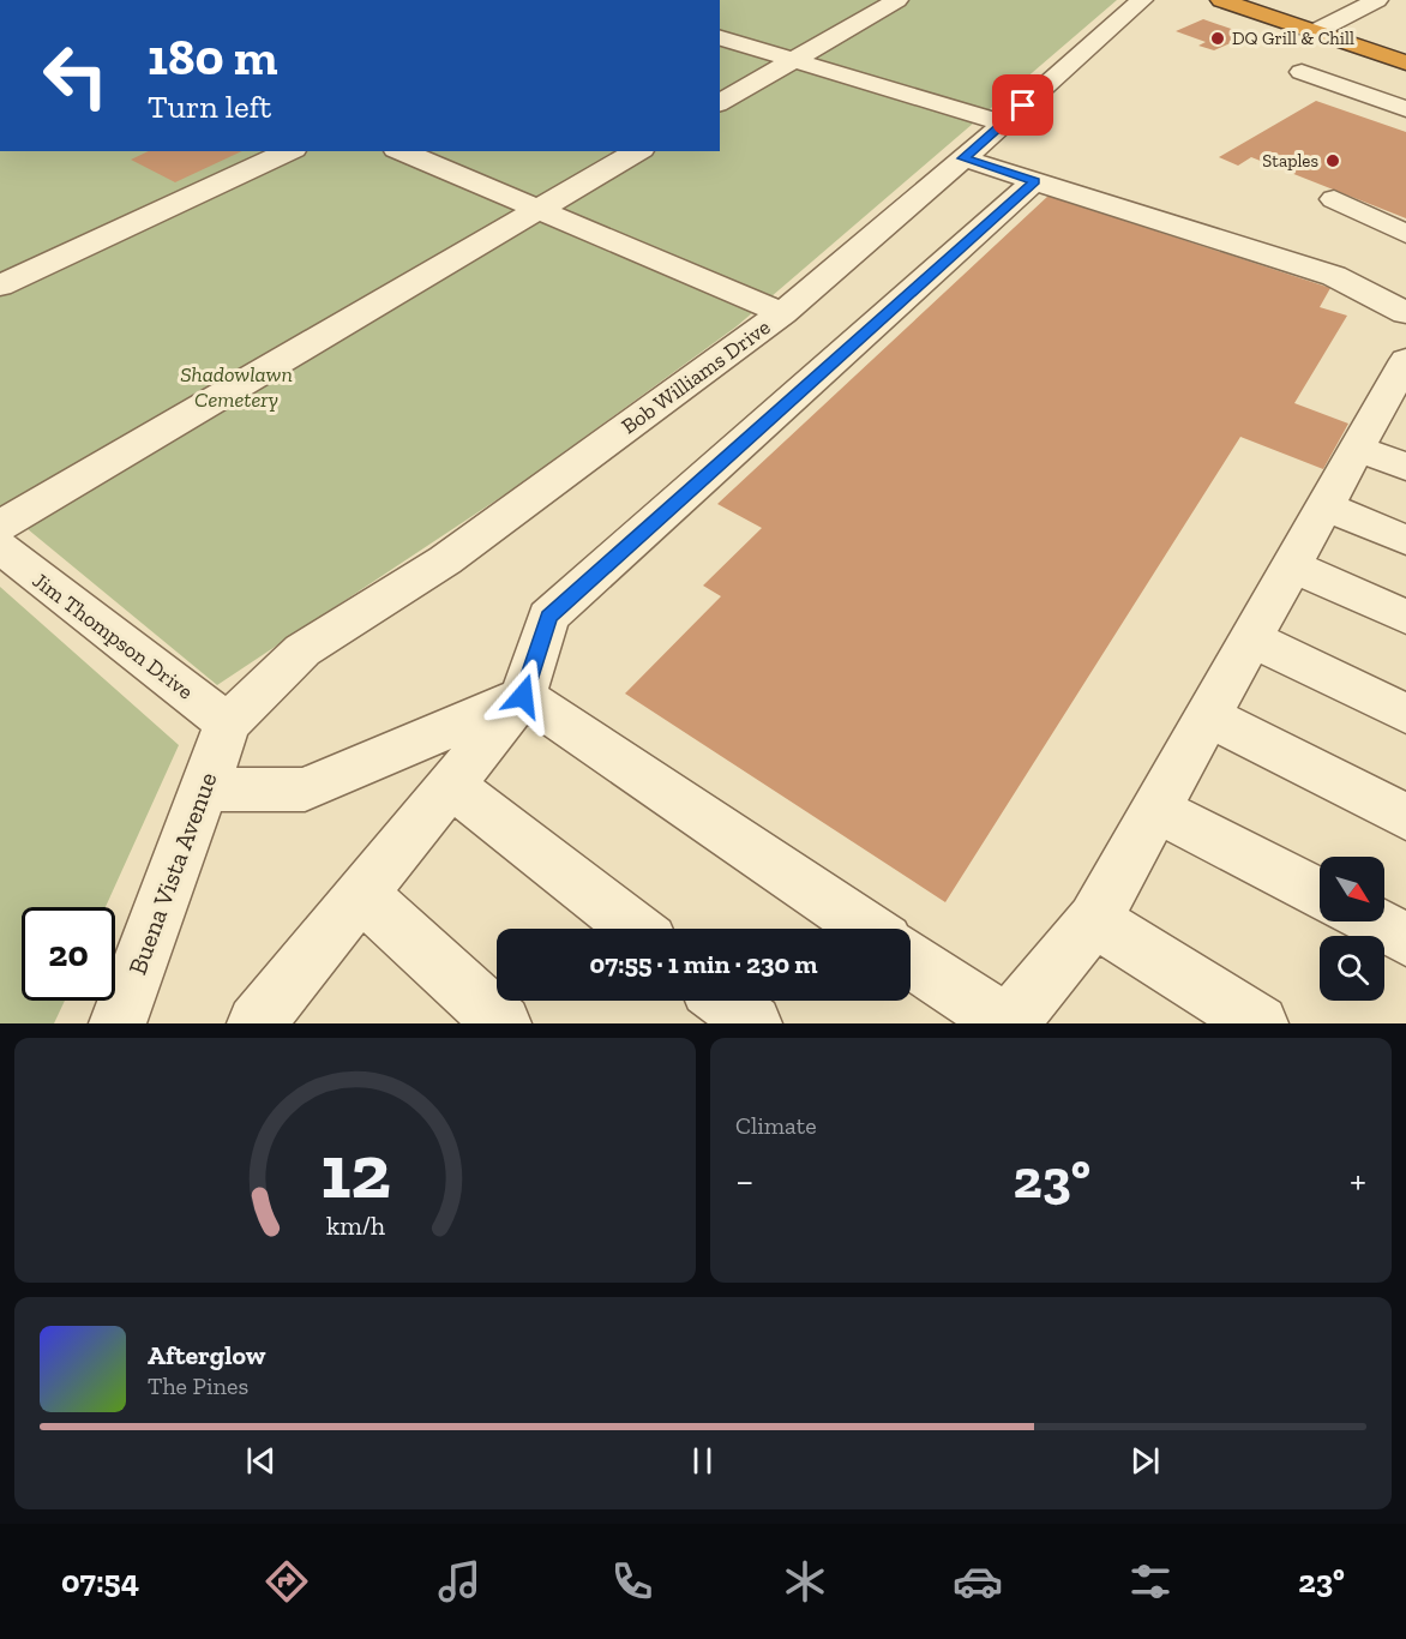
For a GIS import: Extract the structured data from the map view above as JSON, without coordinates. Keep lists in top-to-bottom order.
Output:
{
  "streets": {
    "street": ["Bob Williams Drive", "Jim Thompson Drive", "Buena Vista Avenue"]
  },
  "crossings": [
    ["Bob Williams Drive", "Jim Thompson Drive"],
    ["Bob Williams Drive", "Buena Vista Avenue"],
    ["Jim Thompson Drive", "Buena Vista Avenue"]
  ],
  "parks": ["Shadowlawn Cemetery"],
  "places": ["DQ Grill & Chill", "Staples"],
  "north": "bottom right",
  "page": {
    "turn": ["180 m", "Turn left"],
    "limit": "20",
    "trip": "07:55 · 1 min · 230 m",
    "tile": "Climate",
    "heat": ["−", "23°", "+"],
    "song": ["Afterglow", "The Pines"],
    "tabs": ["07:54", "23°"],
    "gauge": ["12", "km/h"]
  }
}
